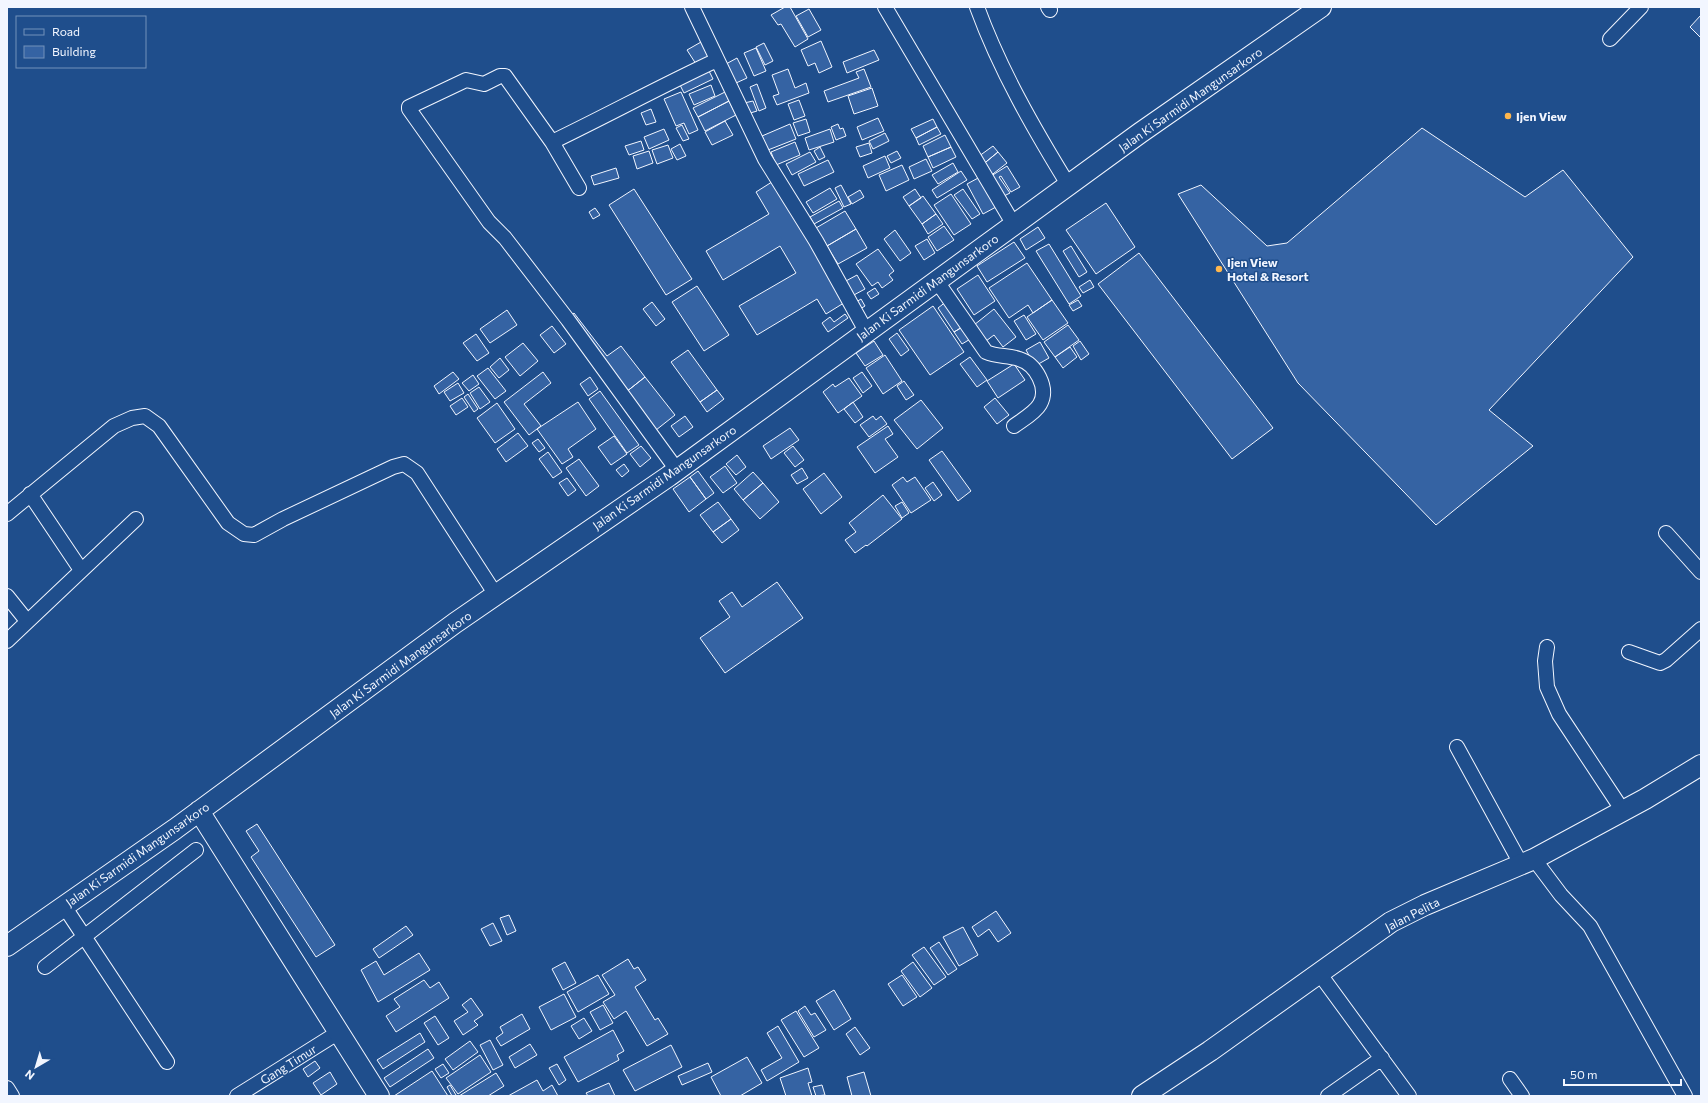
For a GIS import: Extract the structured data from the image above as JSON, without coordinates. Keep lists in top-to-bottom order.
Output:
{
  "streets": {
    "main road": ["Jalan Ki Sarmidi Mangunsarkoro", "Jalan Pelita"],
    "street": ["Gang Timur"]
  },
  "places": ["Ijen View", "Ijen View Hotel & Resort"],
  "legend": ["Road", "Building"],
  "scale_bar": "50 m",
  "north": "bottom left"
}
